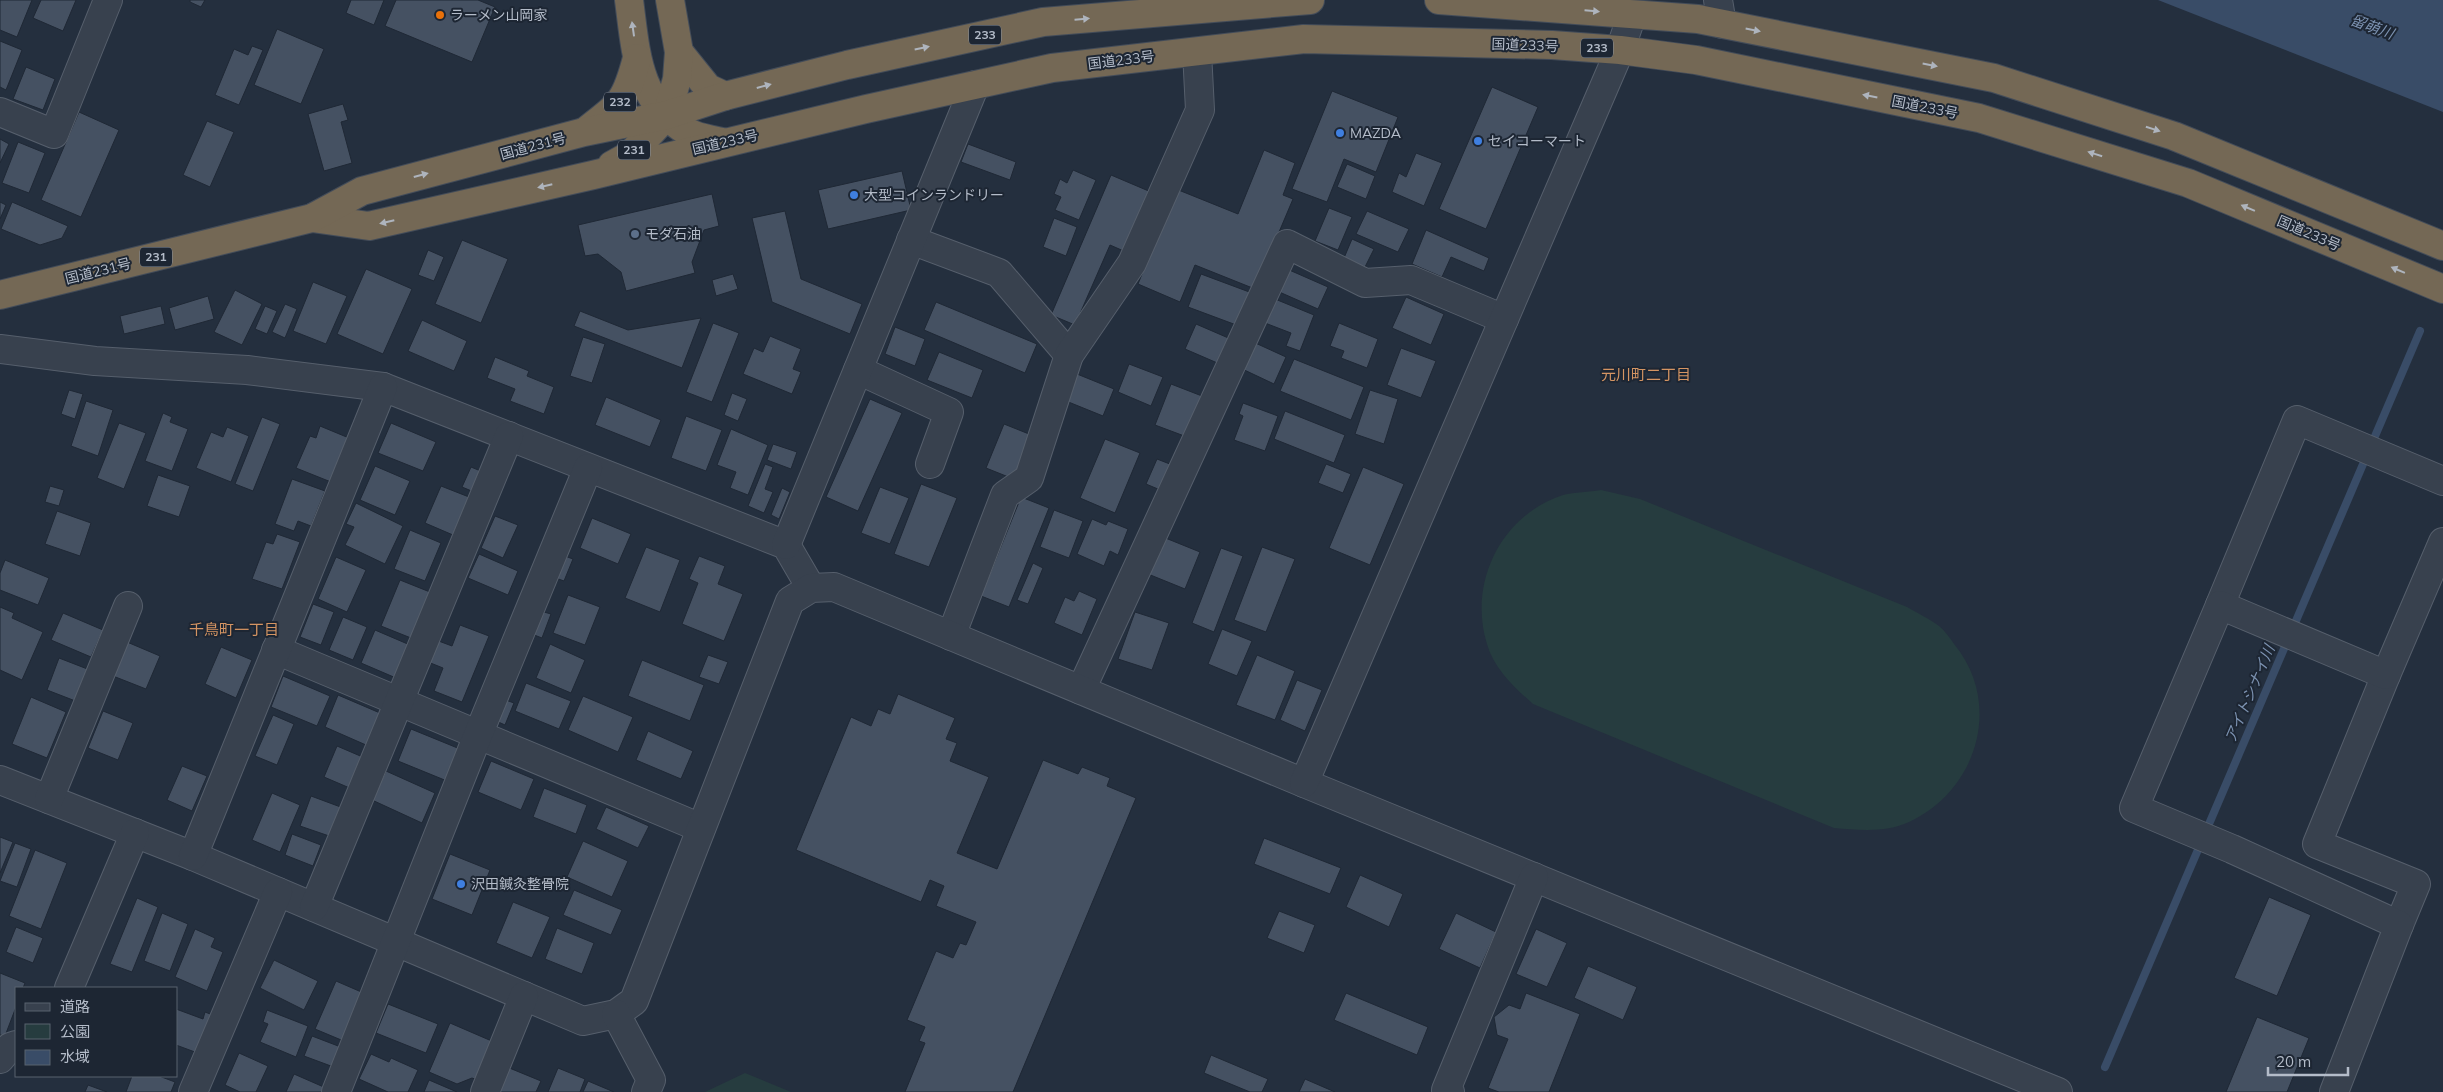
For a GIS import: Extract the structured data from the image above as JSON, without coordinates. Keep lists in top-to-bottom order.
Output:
{
  "streets": {
    "highway": [
      "233",
      "国道233号",
      "232",
      "国道231号",
      "231"
    ]
  },
  "crossings": [
    ["233", "国道233号"],
    ["233", "232"],
    ["233", "国道231号"],
    ["国道233号", "国道231号"],
    ["232", "国道231号"]
  ],
  "districts": ["元川町二丁目", "千鳥町一丁目"],
  "water": ["留萌川", "アイトシナイ川"],
  "places": [
    "ラーメン山岡家",
    "MAZDA",
    "セイコーマート",
    "大型コインランドリー",
    "モダ石油",
    "沢田鍼灸整骨院"
  ],
  "legend": ["道路", "公園", "水域"],
  "scale_bar": "20 m"
}
